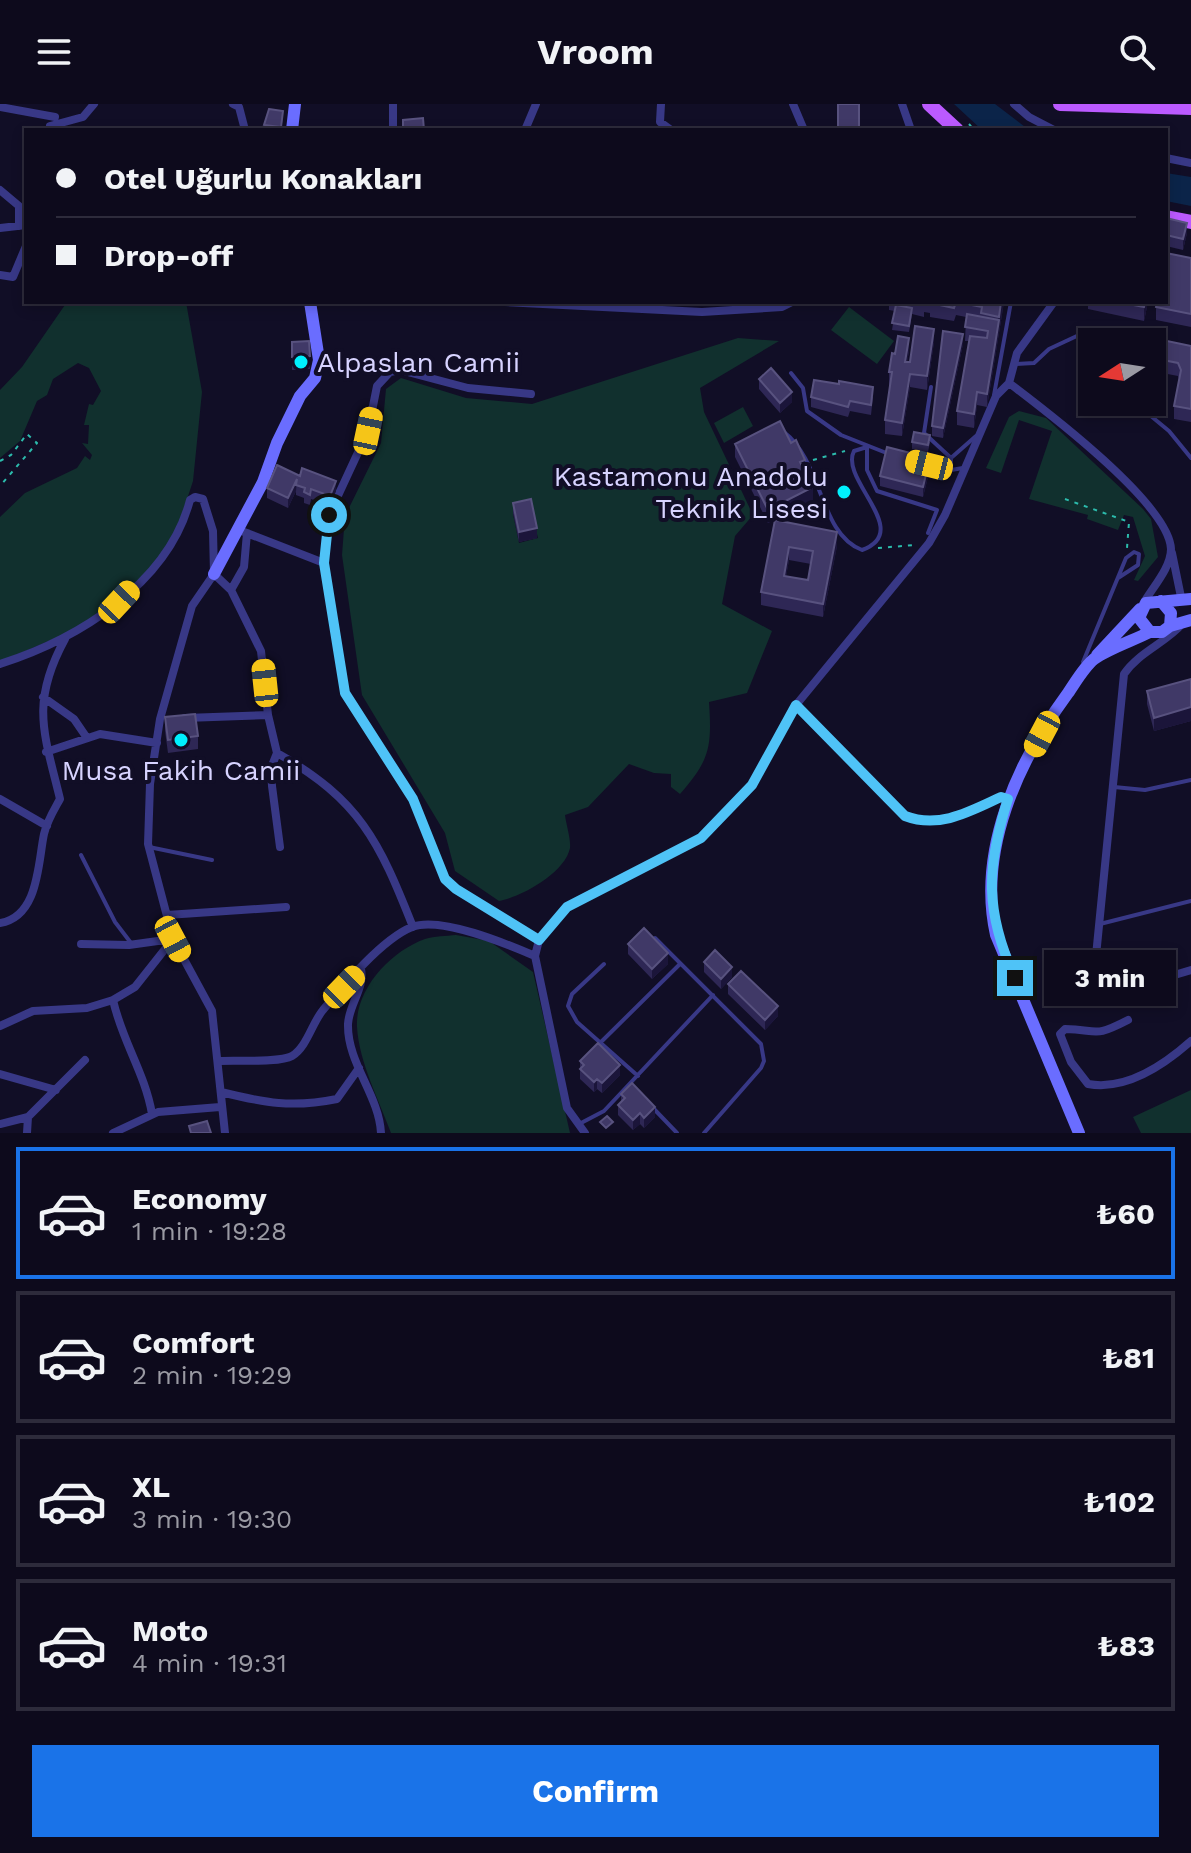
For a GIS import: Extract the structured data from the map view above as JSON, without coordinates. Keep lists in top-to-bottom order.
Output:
{
  "places": ["Alpaslan Camii", "Kastamonu Anadolu Teknik Lisesi", "Musa Fakih Camii"],
  "north": "left",
  "page": {
    "header": "Vroom",
    "banner": ["Otel Uğurlu Konakları", "Drop-off"],
    "bubble": "3 min",
    "list": [
      {
        "name": "Economy",
        "note": "1 min · 19:28",
        "value": "₺60"
      },
      {
        "name": "Comfort",
        "note": "2 min · 19:29",
        "value": "₺81"
      },
      {
        "name": "XL",
        "note": "3 min · 19:30",
        "value": "₺102"
      },
      {
        "name": "Moto",
        "note": "4 min · 19:31",
        "value": "₺83"
      }
    ],
    "buttons": "Confirm"
  }
}
